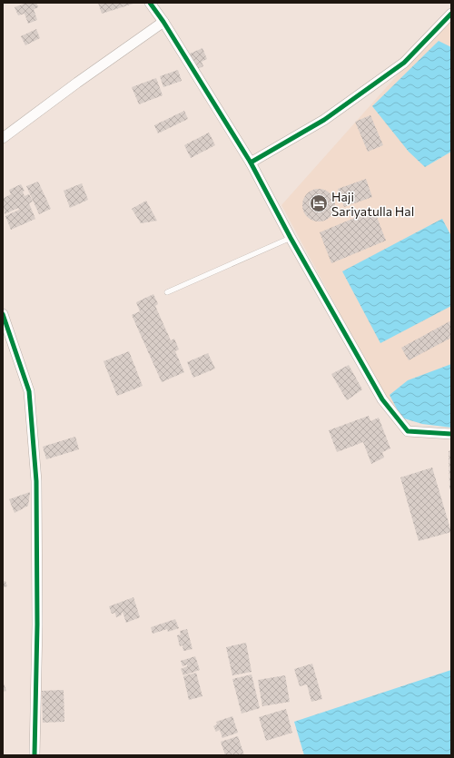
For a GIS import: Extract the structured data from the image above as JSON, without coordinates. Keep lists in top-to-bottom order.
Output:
{
  "places": {
    "hotel": ["Haji Sariyatulla Hal"]
  }
}
